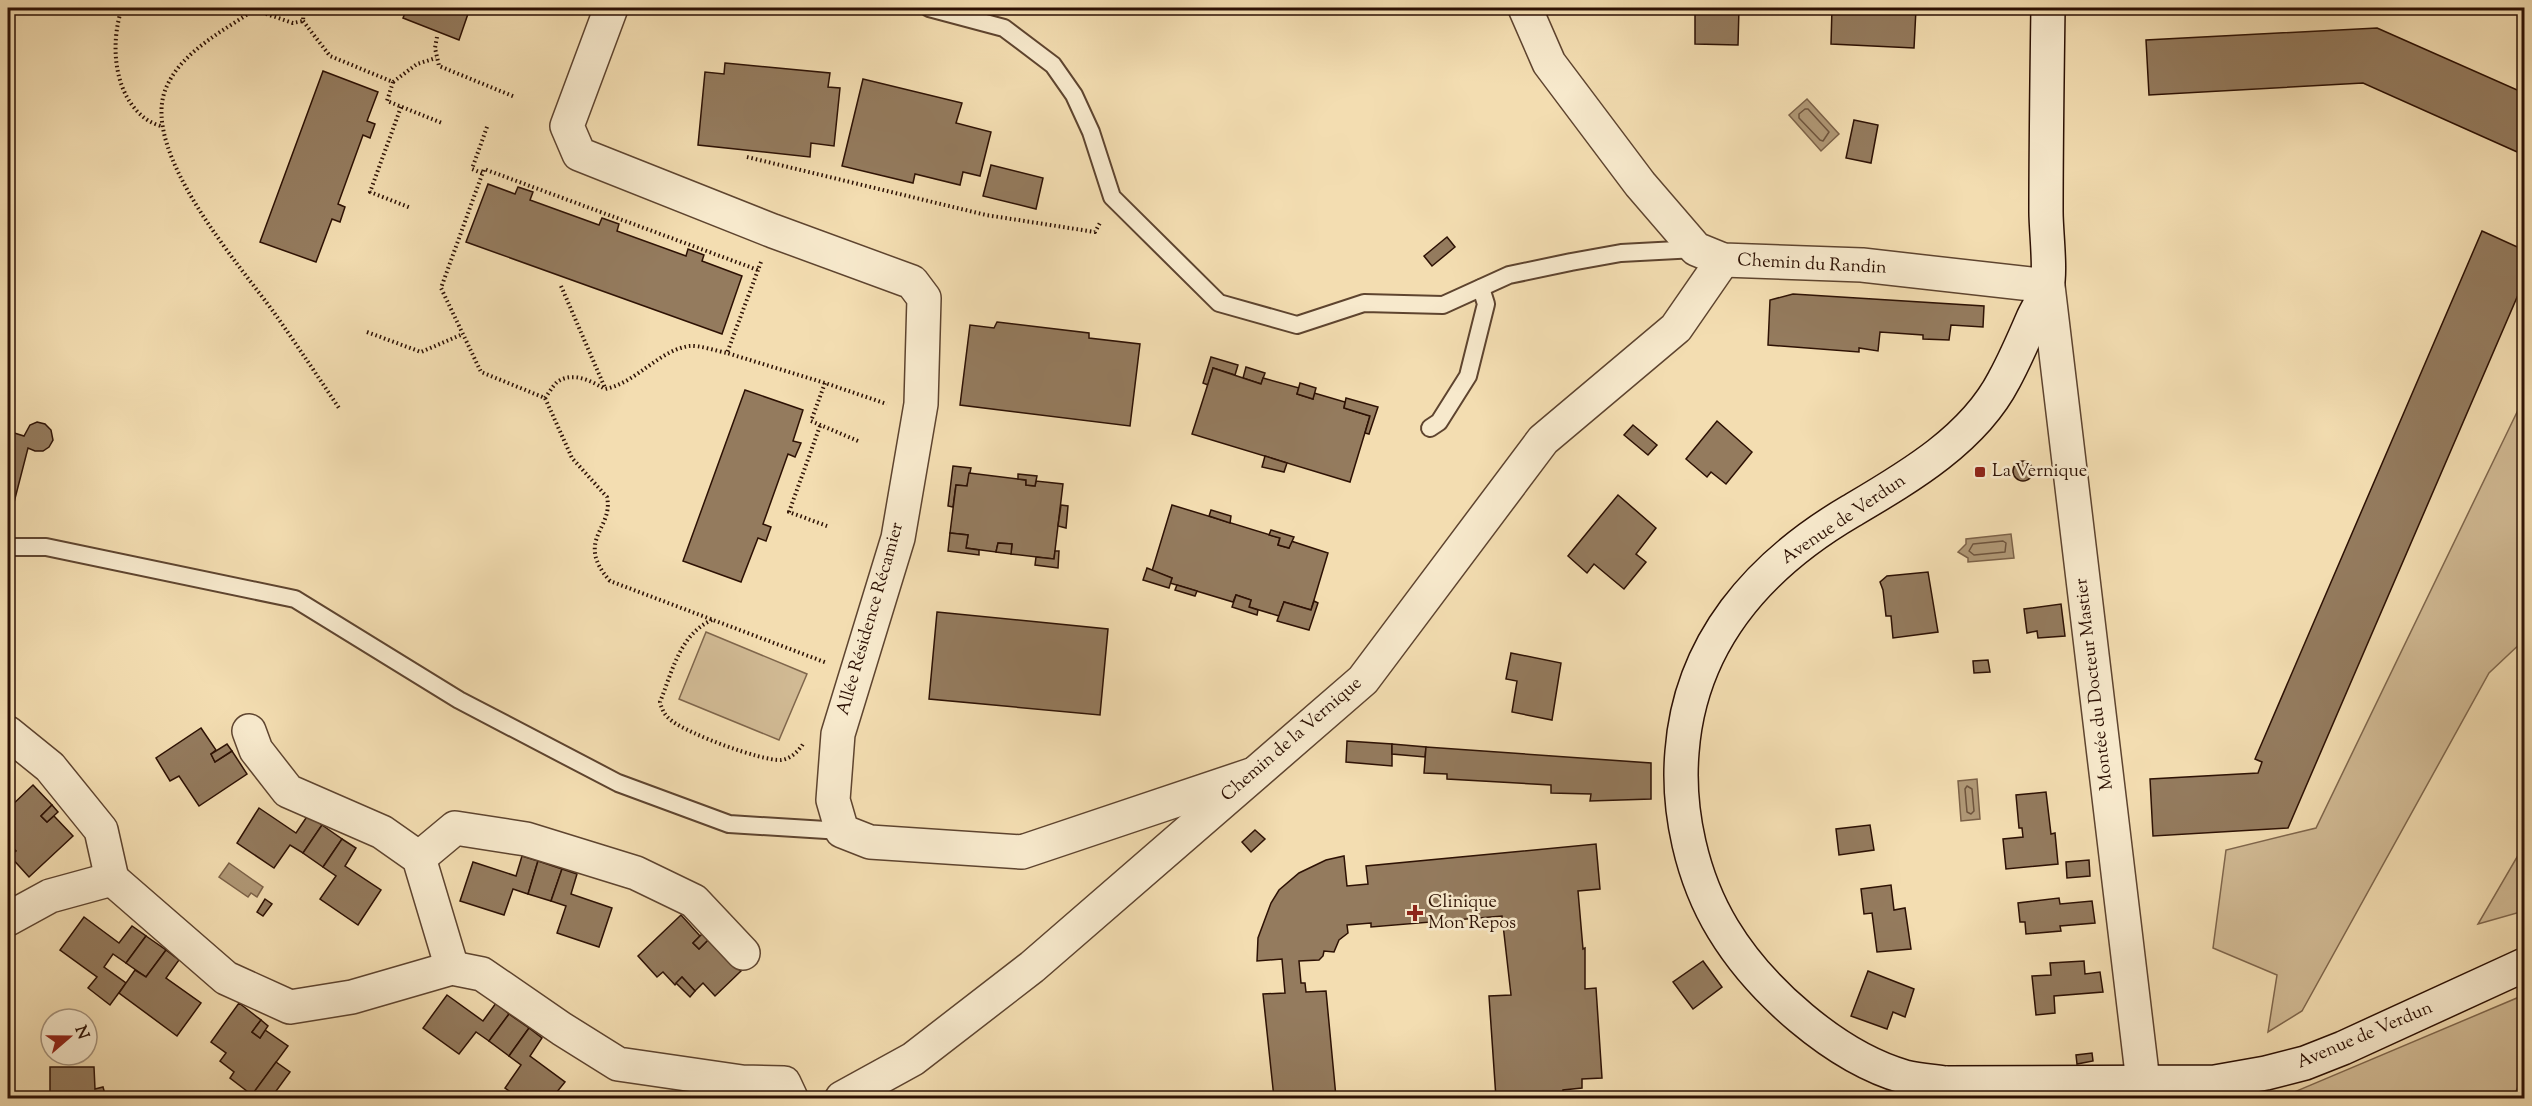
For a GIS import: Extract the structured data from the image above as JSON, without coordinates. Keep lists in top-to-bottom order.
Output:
{
  "streets": {
    "street": [
      "Chemin du Randin",
      "Avenue de Verdun",
      "Allée Résidence Récamier",
      "Montée du Docteur Mastier",
      "Chemin de la Vernique"
    ]
  },
  "crossings": [
    ["Chemin du Randin", "Avenue de Verdun"],
    ["Chemin du Randin", "Montée du Docteur Mastier"],
    ["Chemin du Randin", "Chemin de la Vernique"],
    ["Avenue de Verdun", "Montée du Docteur Mastier"]
  ],
  "places": {
    "transit": ["La Vernique"],
    "health": ["Clinique Mon Repos"]
  },
  "north": "right"
}
